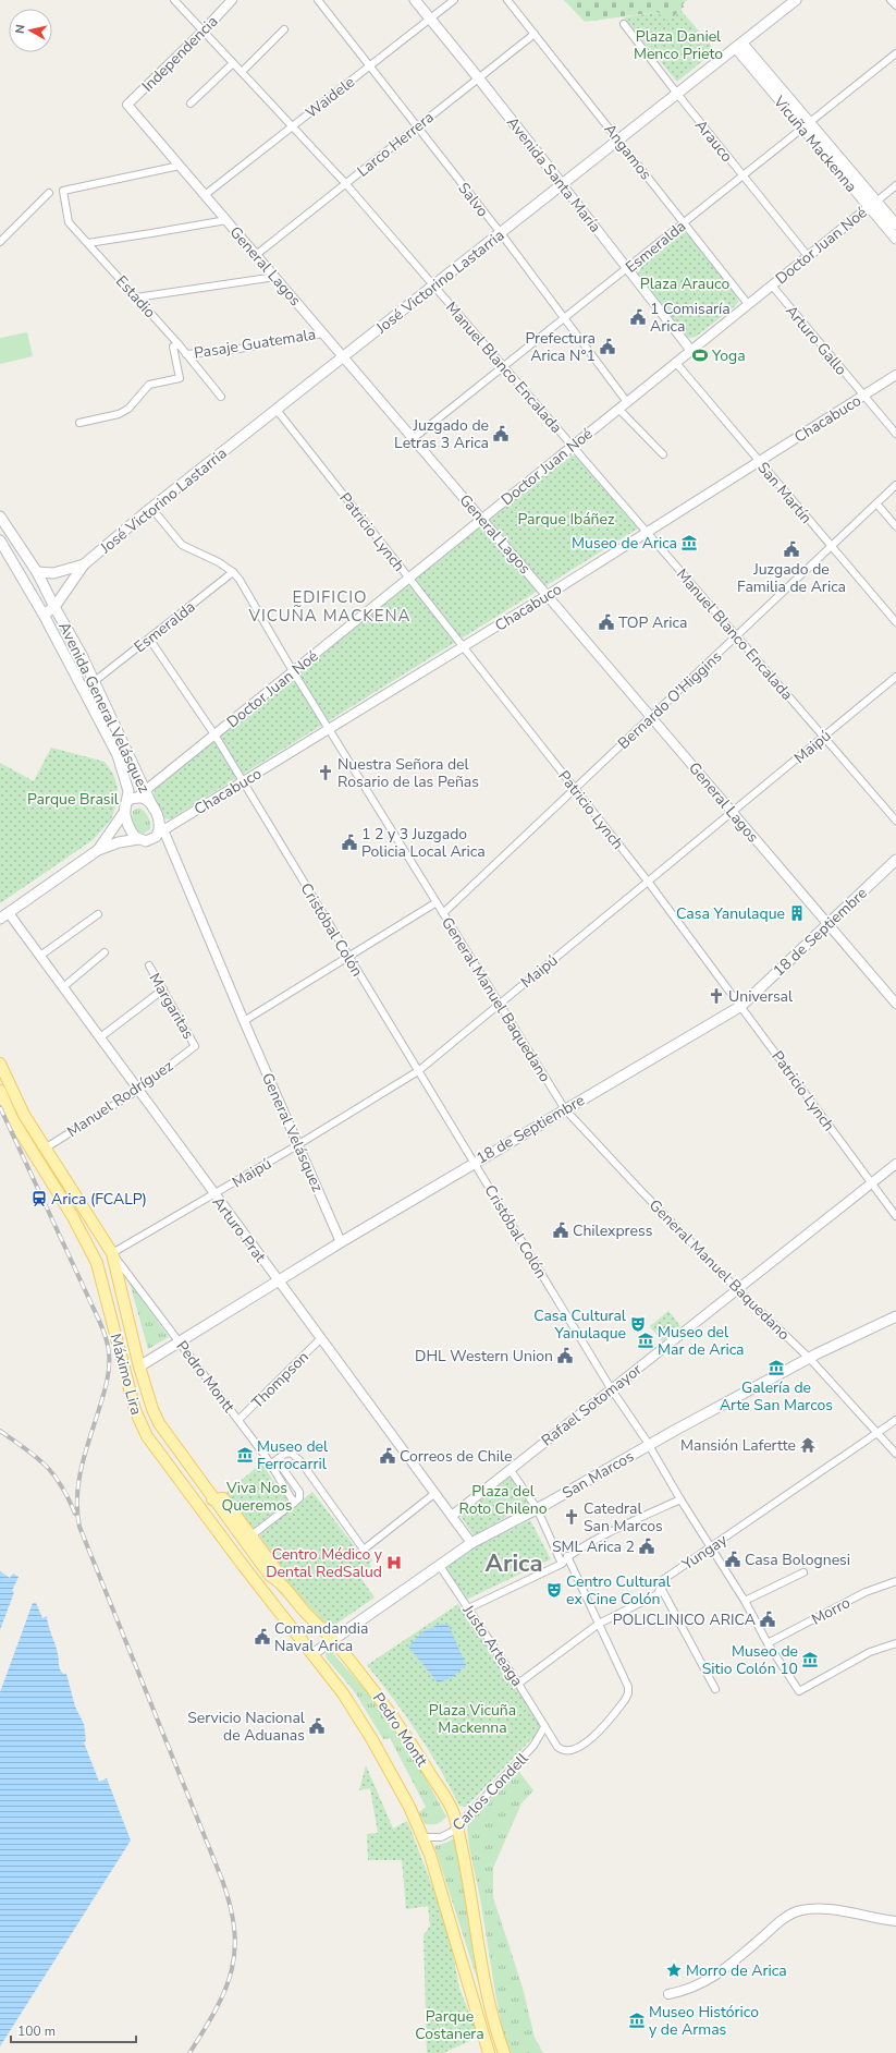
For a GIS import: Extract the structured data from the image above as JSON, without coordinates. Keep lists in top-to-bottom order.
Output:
{
  "streets": {
    "main road": [
      "Vicuña Mackenna",
      "Avenida Santa María",
      "José Victorino Lastarria",
      "Avenida General Velásquez",
      "18 de Septiembre",
      "Máximo Lira",
      "Pedro Montt",
      "San Marcos"
    ],
    "street": [
      "Independencia",
      "Waidele",
      "Arauco",
      "Larco Herrera",
      "Angamos",
      "Salvo",
      "Doctor Juan Noé",
      "Esmeralda",
      "General Lagos",
      "Estadio",
      "Arturo Gallo",
      "Pasaje Guatemala",
      "Manuel Blanco Encalada",
      "Chacabuco",
      "San Martín",
      "Patricio Lynch",
      "Bernardo O'Higgins",
      "Maipú",
      "Cristóbal Colón",
      "General Manuel Baquedano",
      "Margaritas",
      "Manuel Rodríguez",
      "General Velásquez",
      "Arturo Prat",
      "Thompson",
      "Rafael Sotomayor",
      "Yungay",
      "Morro",
      "Justo Arteaga",
      "Carlos Condell"
    ]
  },
  "crossings": [
    ["Independencia", "General Lagos"],
    ["Independencia", "Manuel Blanco Encalada"],
    ["Waidele", "Avenida Santa María"],
    ["Waidele", "Salvo"],
    ["Waidele", "General Lagos"],
    ["Waidele", "Manuel Blanco Encalada"],
    ["Arauco", "Doctor Juan Noé"],
    ["Arauco", "Esmeralda"],
    ["Arauco", "José Victorino Lastarria"],
    ["Larco Herrera", "Angamos"],
    ["Larco Herrera", "Avenida Santa María"],
    ["Larco Herrera", "Salvo"],
    ["Larco Herrera", "General Lagos"],
    ["Larco Herrera", "Manuel Blanco Encalada"],
    ["Vicuña Mackenna", "Doctor Juan Noé"],
    ["Vicuña Mackenna", "Esmeralda"],
    ["Vicuña Mackenna", "José Victorino Lastarria"],
    ["Angamos", "Doctor Juan Noé"],
    ["Angamos", "Esmeralda"],
    ["Angamos", "José Victorino Lastarria"],
    ["Avenida Santa María", "Doctor Juan Noé"],
    ["Avenida Santa María", "Esmeralda"],
    ["Avenida Santa María", "José Victorino Lastarria"],
    ["Salvo", "Doctor Juan Noé"],
    ["Salvo", "Esmeralda"],
    ["Salvo", "José Victorino Lastarria"],
    ["Doctor Juan Noé", "General Lagos"],
    ["Doctor Juan Noé", "Arturo Gallo"],
    ["Doctor Juan Noé", "Manuel Blanco Encalada"],
    ["Doctor Juan Noé", "Chacabuco"],
    ["Doctor Juan Noé", "San Martín"],
    ["Doctor Juan Noé", "Patricio Lynch"],
    ["Doctor Juan Noé", "Avenida General Velásquez"],
    ["Doctor Juan Noé", "Cristóbal Colón"],
    ["Doctor Juan Noé", "General Manuel Baquedano"],
    ["Esmeralda", "General Lagos"],
    ["Esmeralda", "Manuel Blanco Encalada"],
    ["Esmeralda", "Avenida General Velásquez"],
    ["Esmeralda", "Cristóbal Colón"],
    ["Esmeralda", "General Manuel Baquedano"],
    ["General Lagos", "José Victorino Lastarria"],
    ["General Lagos", "Estadio"],
    ["General Lagos", "Pasaje Guatemala"],
    ["General Lagos", "Chacabuco"],
    ["General Lagos", "Bernardo O'Higgins"],
    ["General Lagos", "Maipú"],
    ["General Lagos", "18 de Septiembre"],
    ["José Victorino Lastarria", "Manuel Blanco Encalada"],
    ["José Victorino Lastarria", "Patricio Lynch"],
    ["José Victorino Lastarria", "Avenida General Velásquez"],
    ["José Victorino Lastarria", "General Manuel Baquedano"],
    ["Estadio", "Pasaje Guatemala"],
    ["Arturo Gallo", "Chacabuco"],
    ["Manuel Blanco Encalada", "Chacabuco"],
    ["Manuel Blanco Encalada", "Bernardo O'Higgins"],
    ["Manuel Blanco Encalada", "Maipú"],
    ["Chacabuco", "San Martín"],
    ["Chacabuco", "Patricio Lynch"],
    ["Chacabuco", "Avenida General Velásquez"],
    ["Chacabuco", "Cristóbal Colón"],
    ["Chacabuco", "General Manuel Baquedano"],
    ["San Martín", "Bernardo O'Higgins"],
    ["Patricio Lynch", "Bernardo O'Higgins"],
    ["Patricio Lynch", "Maipú"],
    ["Patricio Lynch", "18 de Septiembre"],
    ["Patricio Lynch", "Rafael Sotomayor"],
    ["Bernardo O'Higgins", "General Manuel Baquedano"],
    ["Maipú", "Cristóbal Colón"],
    ["Maipú", "General Manuel Baquedano"],
    ["Maipú", "General Velásquez"],
    ["Maipú", "Arturo Prat"],
    ["Maipú", "Máximo Lira"],
    ["Maipú", "Pedro Montt"],
    ["Cristóbal Colón", "18 de Septiembre"],
    ["Cristóbal Colón", "Rafael Sotomayor"],
    ["Cristóbal Colón", "San Marcos"],
    ["Cristóbal Colón", "Yungay"],
    ["Cristóbal Colón", "Morro"],
    ["18 de Septiembre", "General Manuel Baquedano"],
    ["18 de Septiembre", "General Velásquez"],
    ["18 de Septiembre", "Arturo Prat"],
    ["18 de Septiembre", "Máximo Lira"],
    ["18 de Septiembre", "Pedro Montt"],
    ["General Manuel Baquedano", "Rafael Sotomayor"],
    ["General Manuel Baquedano", "San Marcos"],
    ["General Manuel Baquedano", "Yungay"],
    ["Margaritas", "Manuel Rodríguez"],
    ["Manuel Rodríguez", "Arturo Prat"],
    ["Manuel Rodríguez", "Máximo Lira"],
    ["Arturo Prat", "Thompson"],
    ["Arturo Prat", "Rafael Sotomayor"],
    ["Arturo Prat", "San Marcos"],
    ["Máximo Lira", "Pedro Montt"],
    ["Máximo Lira", "San Marcos"],
    ["Pedro Montt", "Thompson"],
    ["Pedro Montt", "San Marcos"],
    ["Pedro Montt", "Carlos Condell"],
    ["San Marcos", "Justo Arteaga"],
    ["Yungay", "Justo Arteaga"],
    ["Justo Arteaga", "Carlos Condell"]
  ],
  "districts": ["EDIFICIO VICUÑA MACKENA", "Arica"],
  "parks": [
    "Plaza Daniel Menco Prieto",
    "Plaza Arauco",
    "Parque Ibáñez",
    "Parque Brasil",
    "Viva Nos Queremos",
    "Plaza del Roto Chileno",
    "Plaza Vicuña Mackenna",
    "Parque Costanera"
  ],
  "places": {
    "public building": [
      "1 Comisaría Arica",
      "Prefectura Arica N°1",
      "Juzgado de Letras 3 Arica",
      "Juzgado de Familia de Arica",
      "TOP Arica",
      "1 2 y 3 Juzgado Policia Local Arica",
      "Chilexpress",
      "DHL Western Union",
      "Correos de Chile",
      "SML Arica 2",
      "Casa Bolognesi",
      "POLICLINICO ARICA",
      "Comandandia Naval Arica",
      "Servicio Nacional de Aduanas"
    ],
    "sports": ["Yoga"],
    "museum": [
      "Museo de Arica",
      "Museo del Mar de Arica",
      "Galería de Arte San Marcos",
      "Museo del Ferrocarril",
      "Museo de Sitio Colón 10",
      "Museo Histórico y de Armas"
    ],
    "church": ["Nuestra Señora del Rosario de las Peñas", "Universal", "Catedral San Marcos"],
    "building": ["Casa Yanulaque"],
    "station": ["Arica (FCALP)"],
    "theatre": ["Casa Cultural Yanulaque", "Centro Cultural ex Cine Colón"],
    "temple": ["Mansión Lafertte"],
    "hospital": ["Centro Médico y Dental RedSalud"],
    "place": ["Morro de Arica"]
  },
  "scale_bar": "100 m",
  "north": "left"
}
